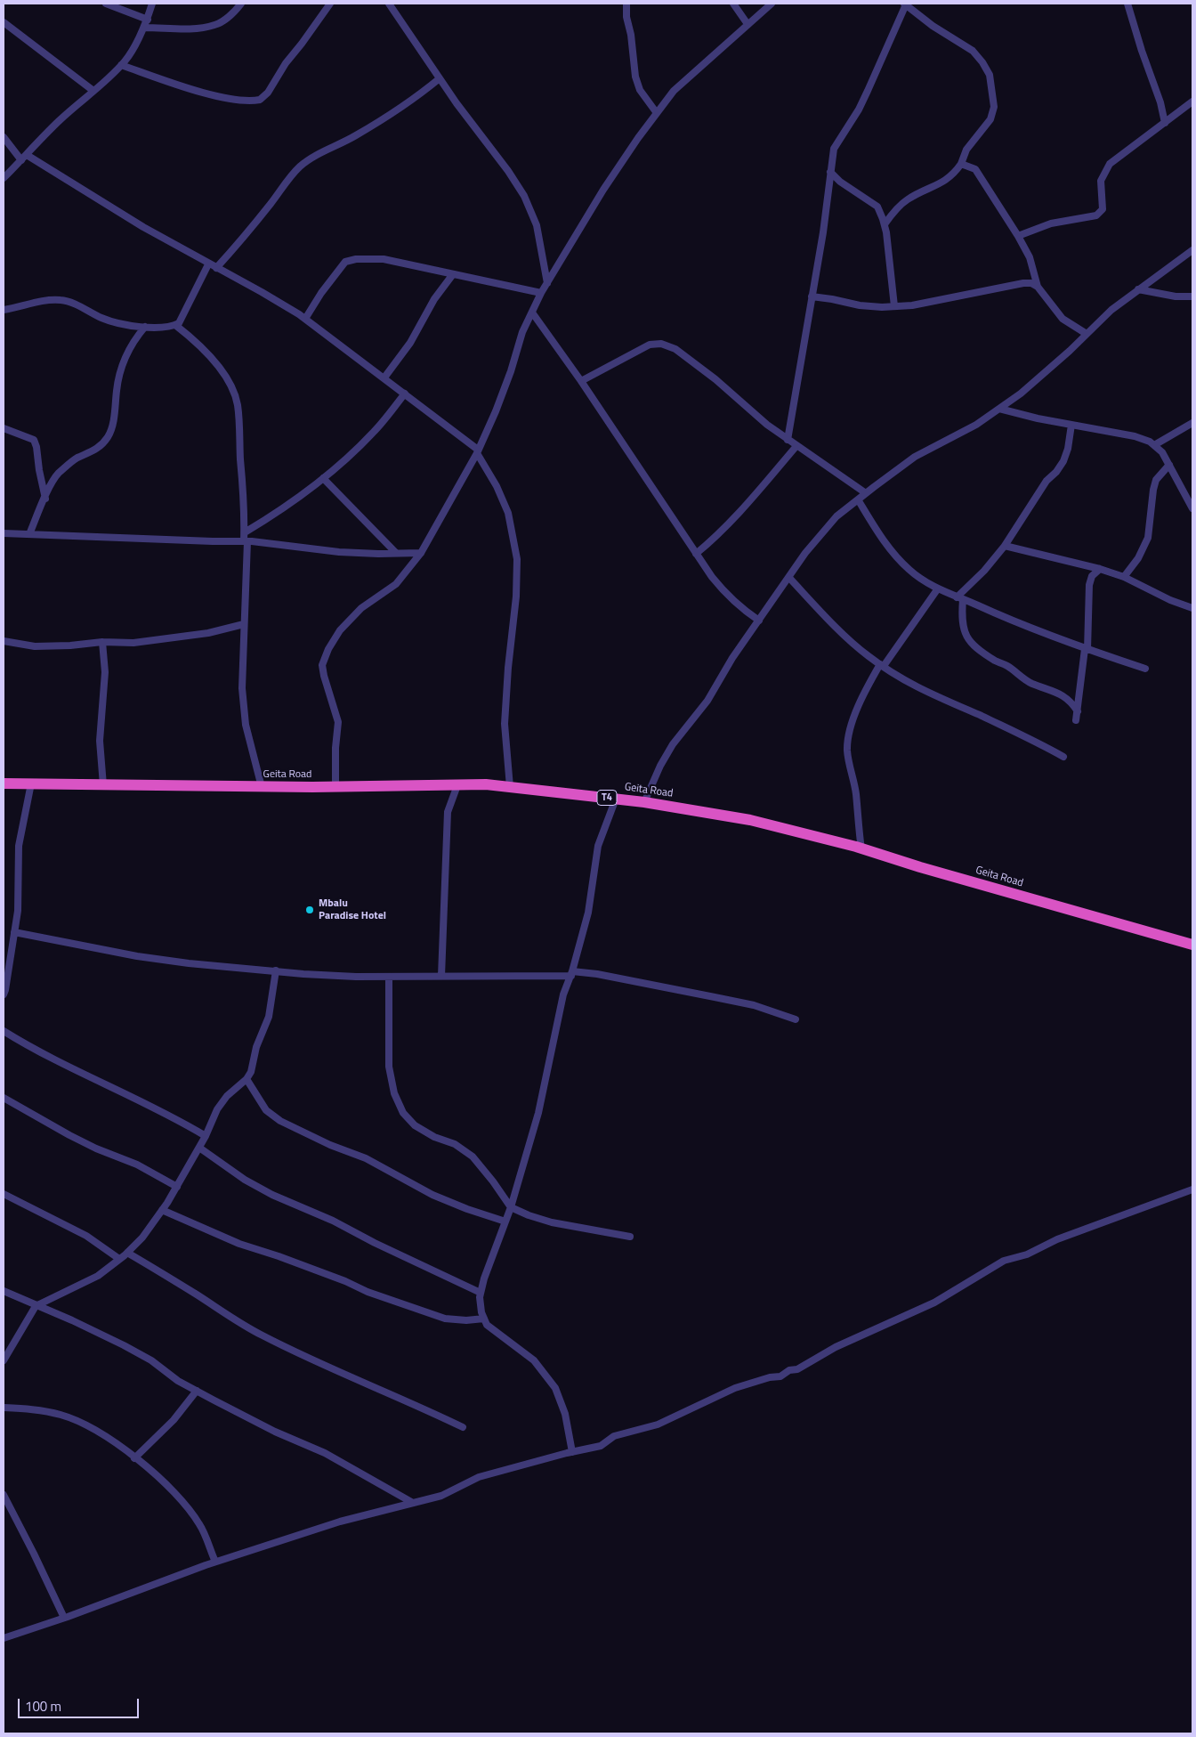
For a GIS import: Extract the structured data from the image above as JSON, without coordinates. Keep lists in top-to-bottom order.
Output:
{
  "streets": {
    "highway": ["Geita Road", "T4"]
  },
  "places": ["Mbalu Paradise Hotel"],
  "scale_bar": "100 m"
}
